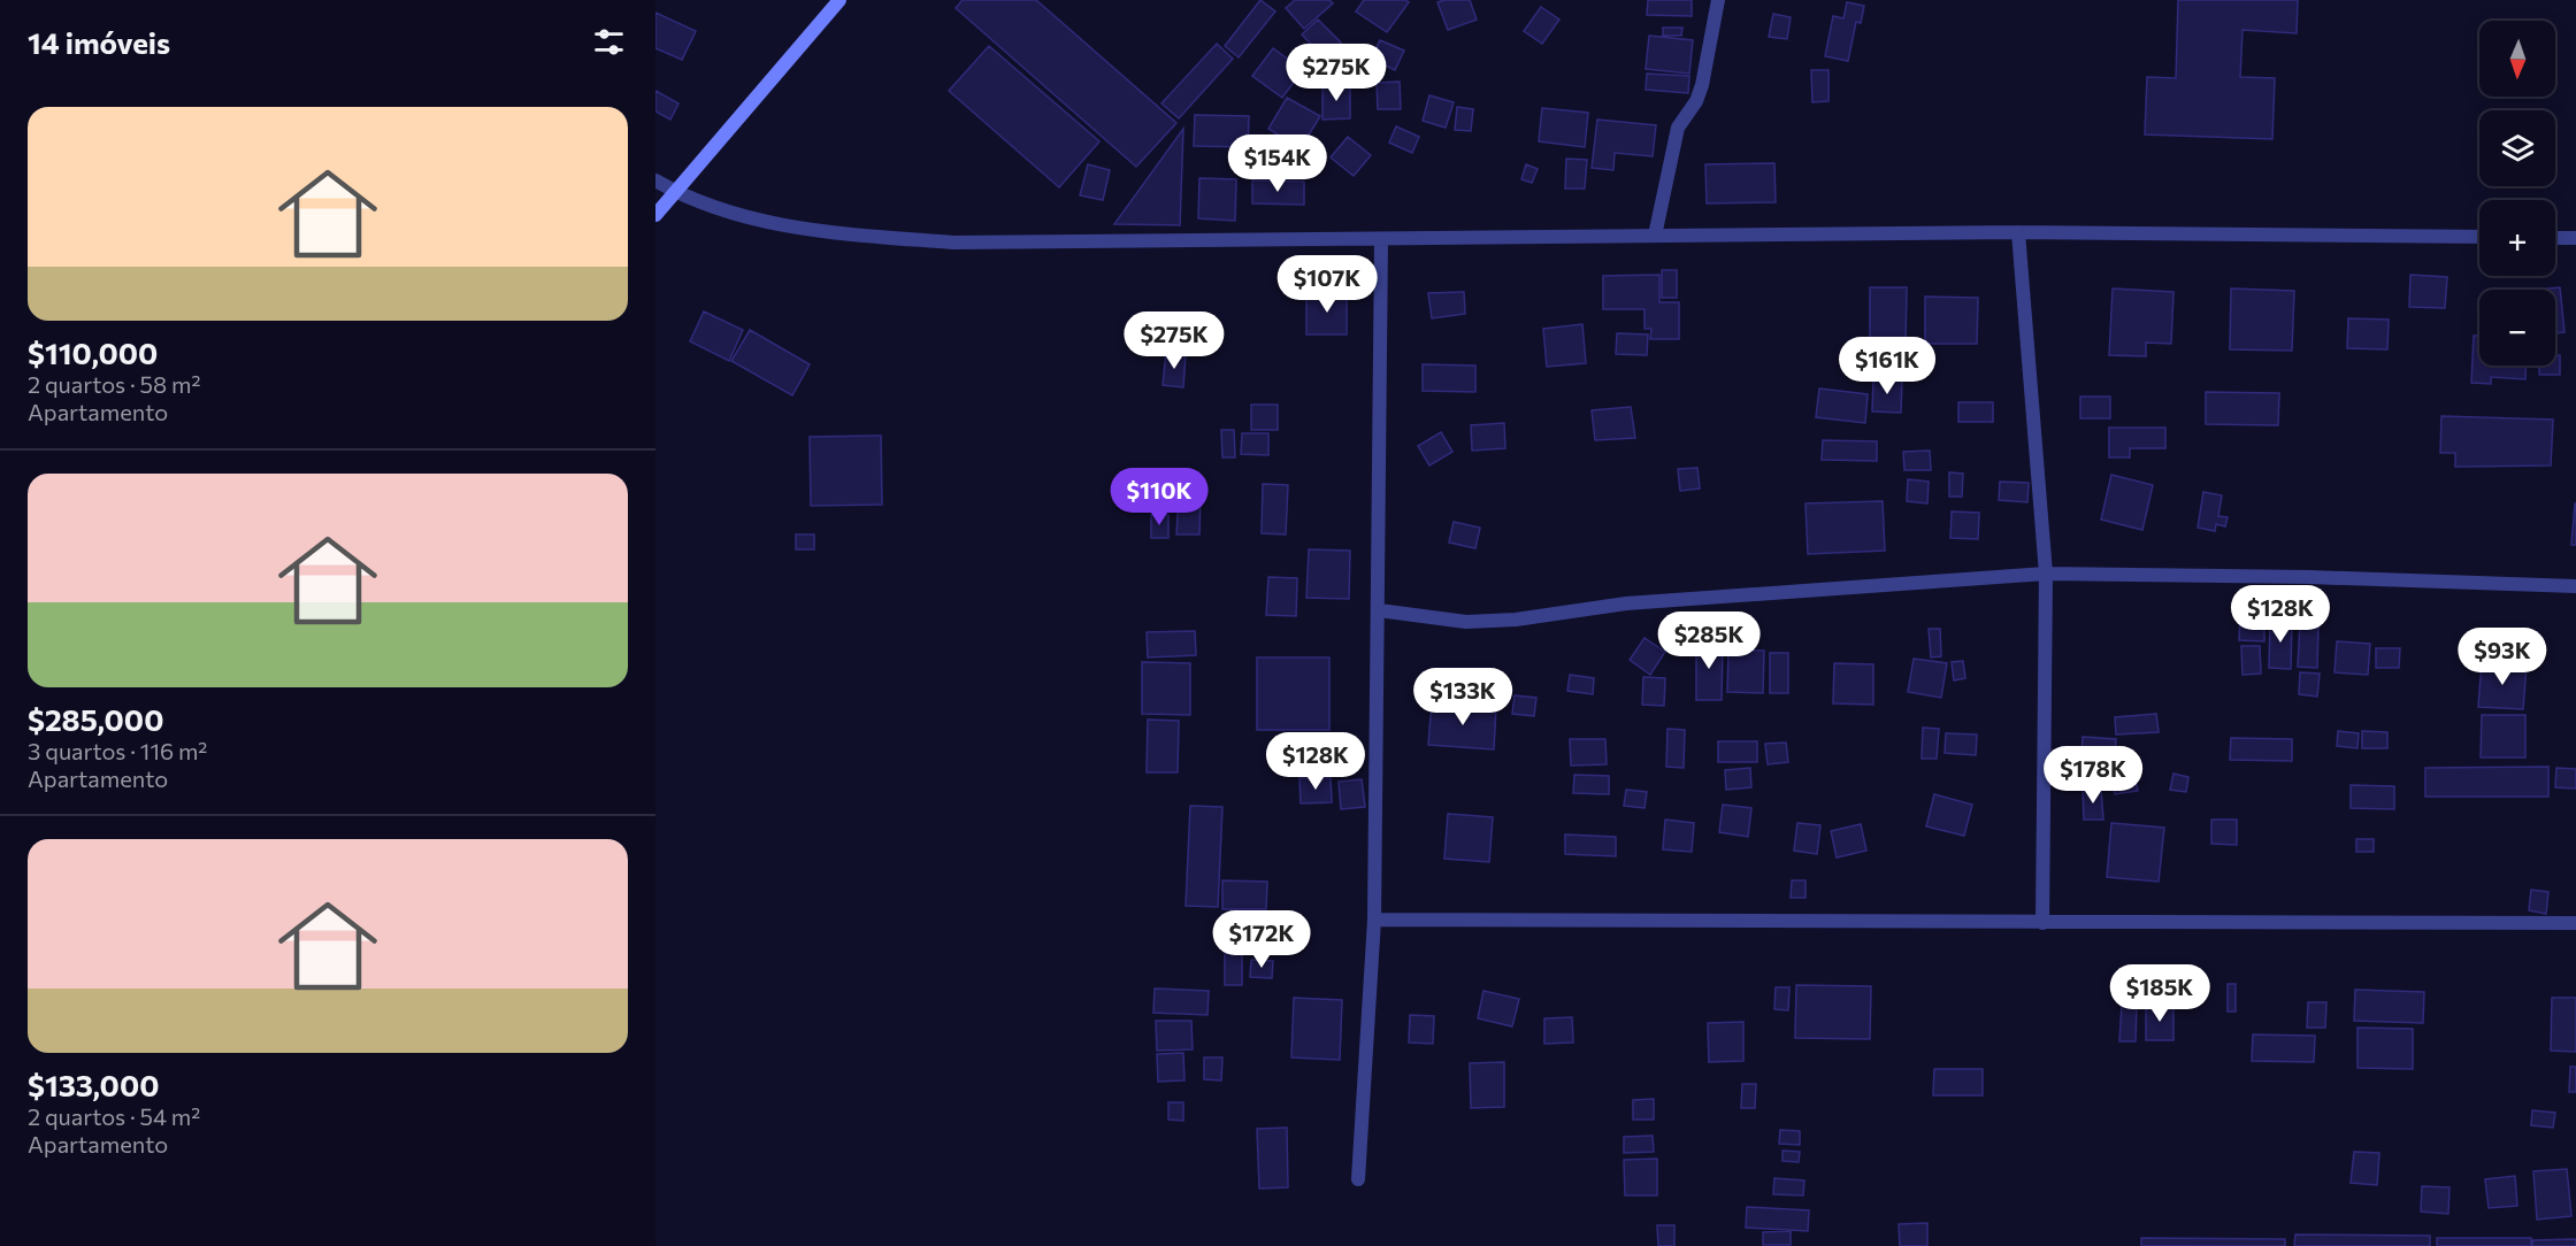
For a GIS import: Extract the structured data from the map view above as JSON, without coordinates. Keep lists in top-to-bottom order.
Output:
{
  "north": "bottom",
  "page": {
    "heading": "14 imóveis",
    "map_buttons": ["+", "−"],
    "price": [
      "$275K",
      "$154K",
      "$107K",
      "$275K",
      "$161K",
      "$110K",
      "$128K",
      "$285K",
      "$93K",
      "$133K",
      "$128K",
      "$178K",
      "$172K",
      "$185K"
    ],
    "list": [
      {
        "name": "$110,000",
        "note": "2 quartos · 58 m² · Apartamento"
      },
      {
        "name": "$285,000",
        "note": "3 quartos · 116 m² · Apartamento"
      },
      {
        "name": "$133,000",
        "note": "2 quartos · 54 m² · Apartamento"
      }
    ]
  }
}
